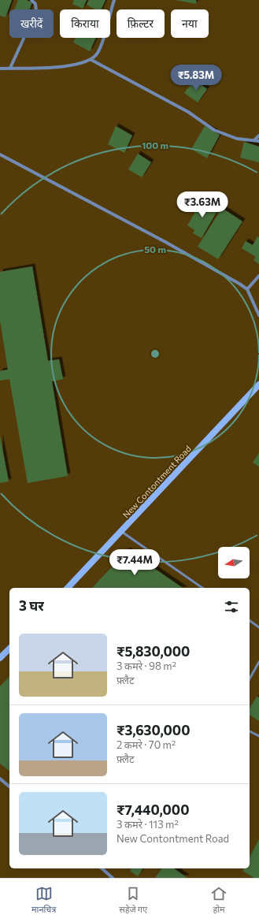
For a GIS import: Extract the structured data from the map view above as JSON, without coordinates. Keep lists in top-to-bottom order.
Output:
{
  "streets": {
    "street": ["New Contontment Road"]
  },
  "north": "left",
  "page": {
    "chip": [
      "खरीदें",
      "किराया",
      "फ़िल्टर",
      "नया"
    ],
    "price": ["₹5.83M", "₹3.63M", "₹7.44M"],
    "heading": "3 घर",
    "list": [
      {
        "name": "₹5,830,000",
        "note": "3 कमरे · 98 m² · फ़्लैट"
      },
      {
        "name": "₹3,630,000",
        "note": "2 कमरे · 70 m² · फ़्लैट"
      },
      {
        "name": "₹7,440,000",
        "note": "3 कमरे · 113 m² · New Contontment Road"
      }
    ],
    "tabs": ["मानचित्र", "सहेजे गए", "होम"]
  },
  "rings": ["100 m", "50 m"]
}
